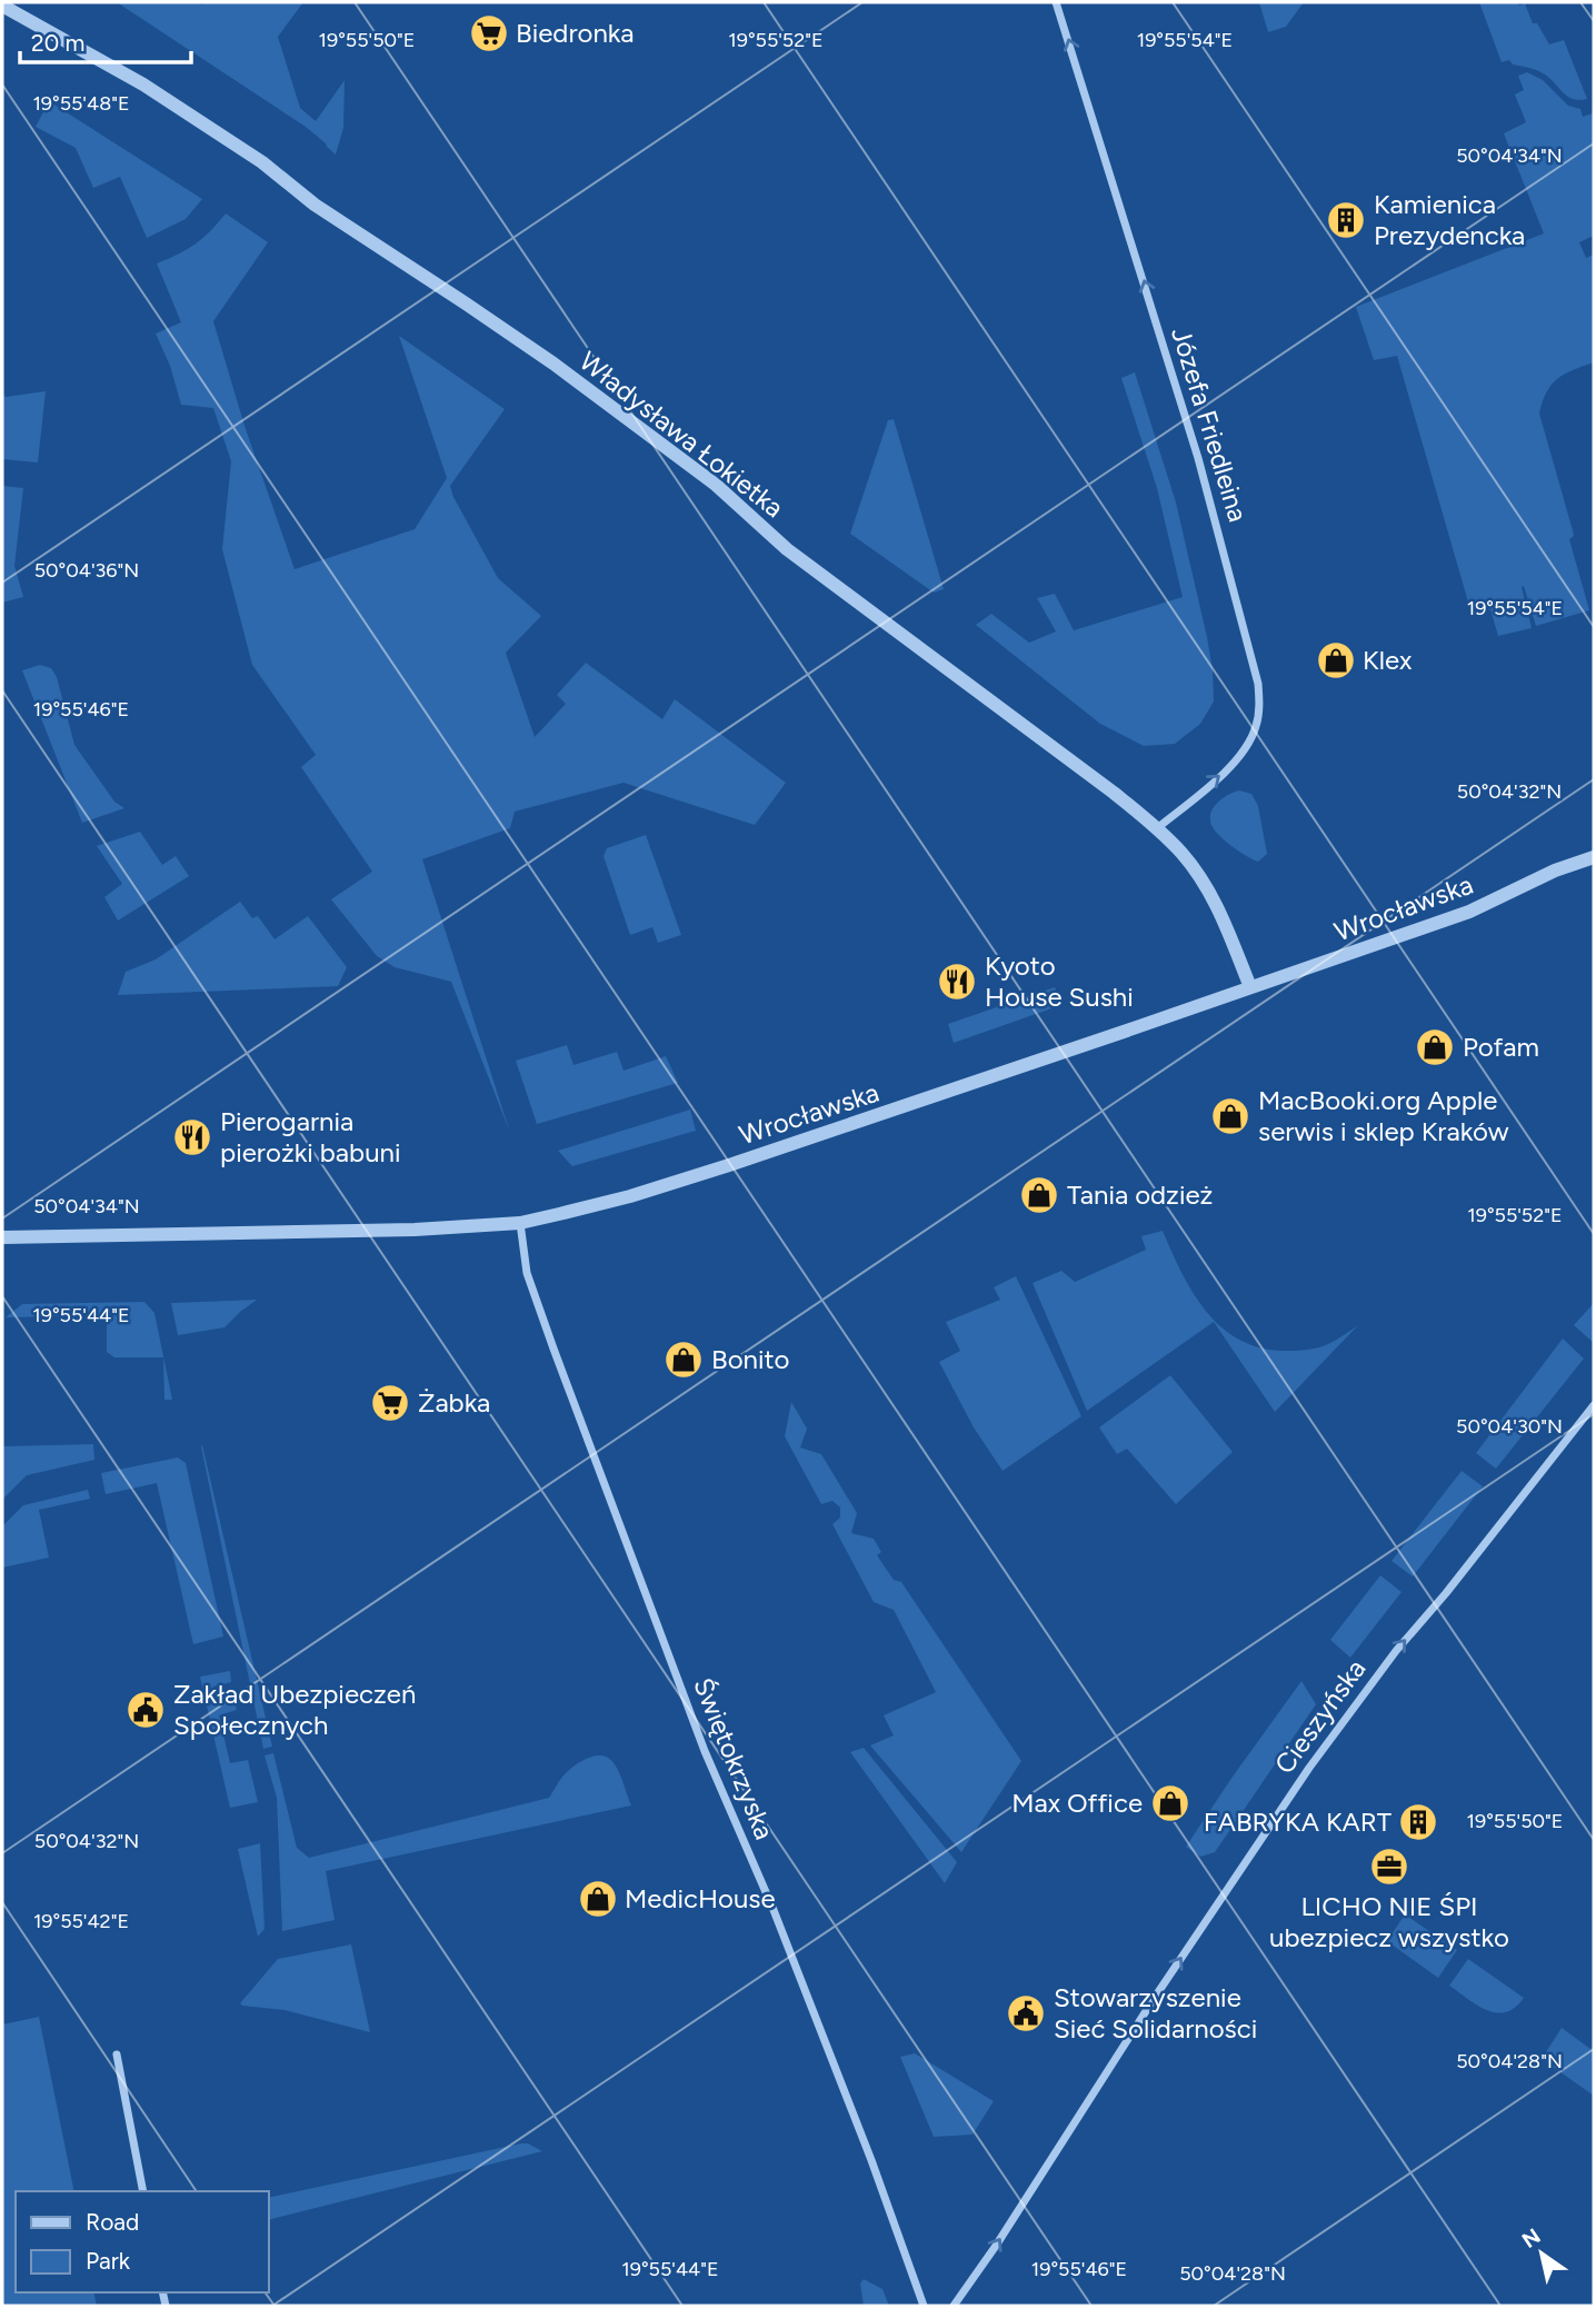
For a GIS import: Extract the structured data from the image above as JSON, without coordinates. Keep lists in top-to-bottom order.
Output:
{
  "streets": {
    "street": [
      "Józefa Friedleina",
      "Władysława Łokietka",
      "Wrocławska",
      "Cieszyńska",
      "Świętokrzyska"
    ]
  },
  "crossings": [
    ["Józefa Friedleina", "Władysława Łokietka"],
    ["Władysława Łokietka", "Wrocławska"],
    ["Wrocławska", "Świętokrzyska"]
  ],
  "one_way": ["Józefa Friedleina", "Cieszyńska"],
  "places": {
    "supermarket": ["Biedronka", "Żabka"],
    "building": ["Kamienica Prezydencka", "FABRYKA KART"],
    "shop": [
      "Klex",
      "Pofam",
      "MacBooki.org Apple serwis i sklep Kraków",
      "Tania odzież",
      "Bonito",
      "Max Office",
      "MedicHouse"
    ],
    "restaurant": ["Kyoto House Sushi", "Pierogarnia pierożki babuni"],
    "public building": ["Zakład Ubezpieczeń Społecznych", "Stowarzyszenie Sieć Solidarności"],
    "office": ["LICHO NIE ŚPI ubezpiecz wszystko"]
  },
  "legend": ["Road", "Park"],
  "scale_bar": "20 m",
  "north": "top left",
  "coordinates": [
    "19°55'50\"E",
    "19°55'52\"E",
    "19°55'54\"E",
    "19°55'48\"E",
    "50°04'34\"N",
    "50°04'36\"N",
    "19°55'46\"E",
    "50°04'32\"N",
    "19°55'44\"E",
    "50°04'30\"N",
    "19°55'42\"E",
    "50°04'28\"N"
  ]
}
